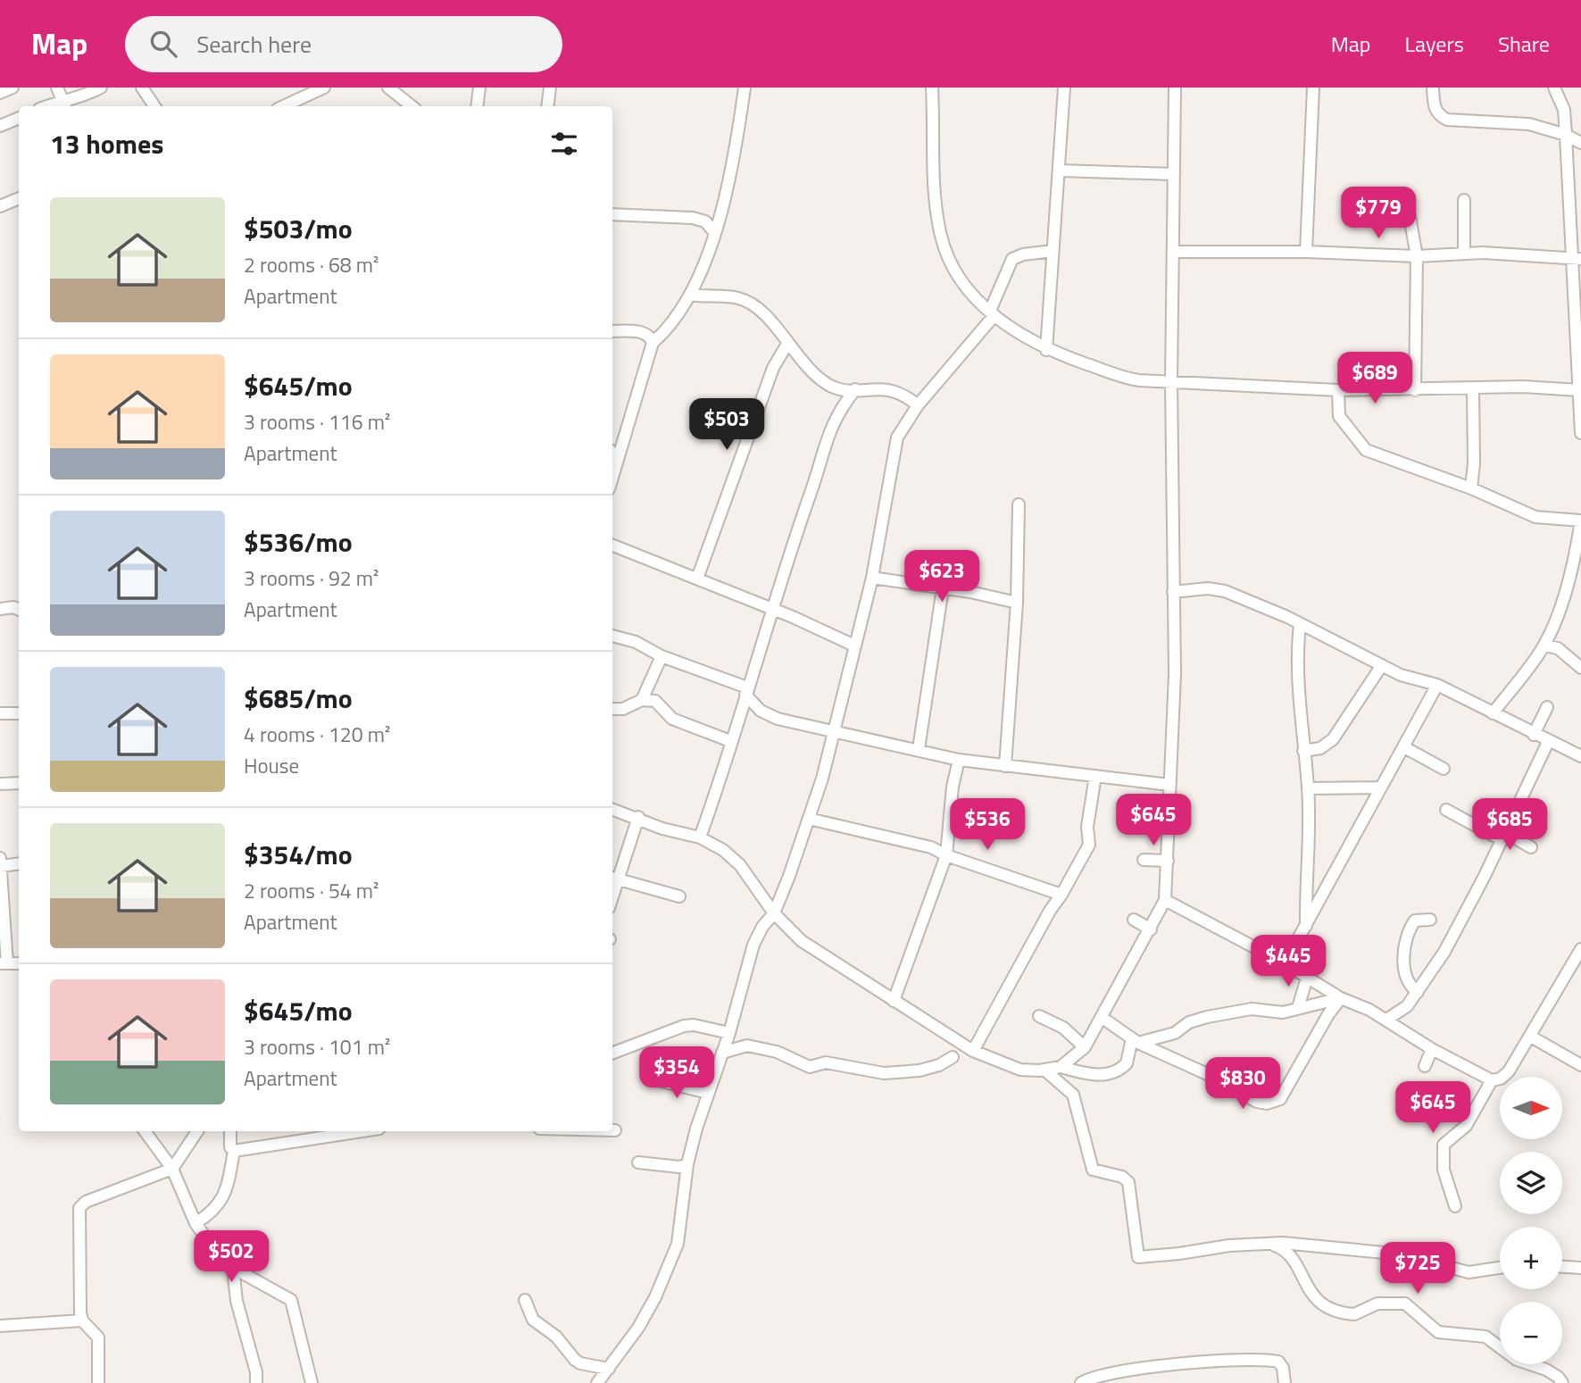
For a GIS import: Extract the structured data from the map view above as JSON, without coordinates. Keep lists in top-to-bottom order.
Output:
{
  "north": "right",
  "page": {
    "header": "Map",
    "search": "Search here",
    "nav": ["Map", "Layers", "Share"],
    "heading": "13 homes",
    "list": [
      {
        "name": "$503/mo",
        "note": "2 rooms · 68 m² · Apartment"
      },
      {
        "name": "$645/mo",
        "note": "3 rooms · 116 m² · Apartment"
      },
      {
        "name": "$536/mo",
        "note": "3 rooms · 92 m² · Apartment"
      },
      {
        "name": "$685/mo",
        "note": "4 rooms · 120 m² · House"
      },
      {
        "name": "$354/mo",
        "note": "2 rooms · 54 m² · Apartment"
      },
      {
        "name": "$645/mo",
        "note": "3 rooms · 101 m² · Apartment"
      }
    ],
    "price": [
      "$779",
      "$689",
      "$503",
      "$623",
      "$645",
      "$536",
      "$685",
      "$445",
      "$354",
      "$830",
      "$645",
      "$502",
      "$725"
    ],
    "map_buttons": ["+", "−"]
  }
}
